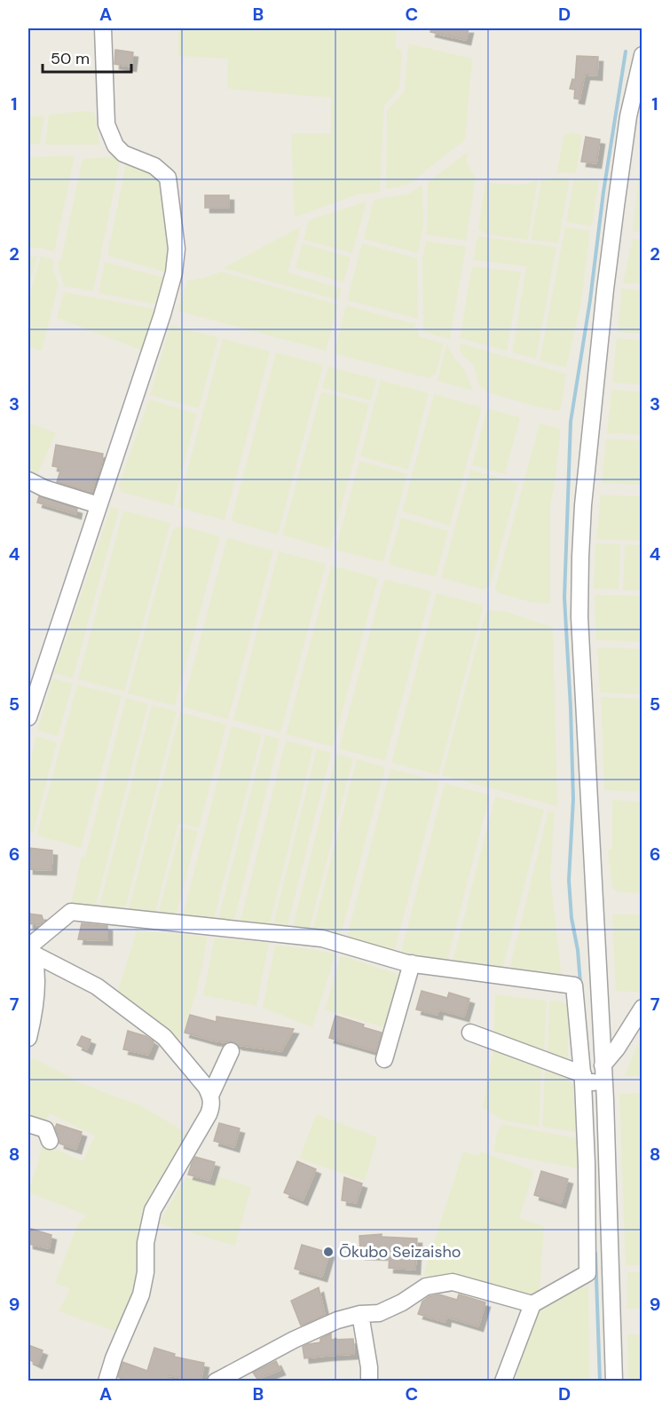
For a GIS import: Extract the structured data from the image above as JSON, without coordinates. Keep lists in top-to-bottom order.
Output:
{
  "places": ["Ōkubo Seizaisho"],
  "scale_bar": "50 m",
  "grid": {
    "columns": [
      "A",
      "B",
      "C",
      "D"
    ],
    "rows": [
      "1",
      "2",
      "3",
      "4",
      "5",
      "6",
      "7",
      "8",
      "9"
    ]
  }
}
